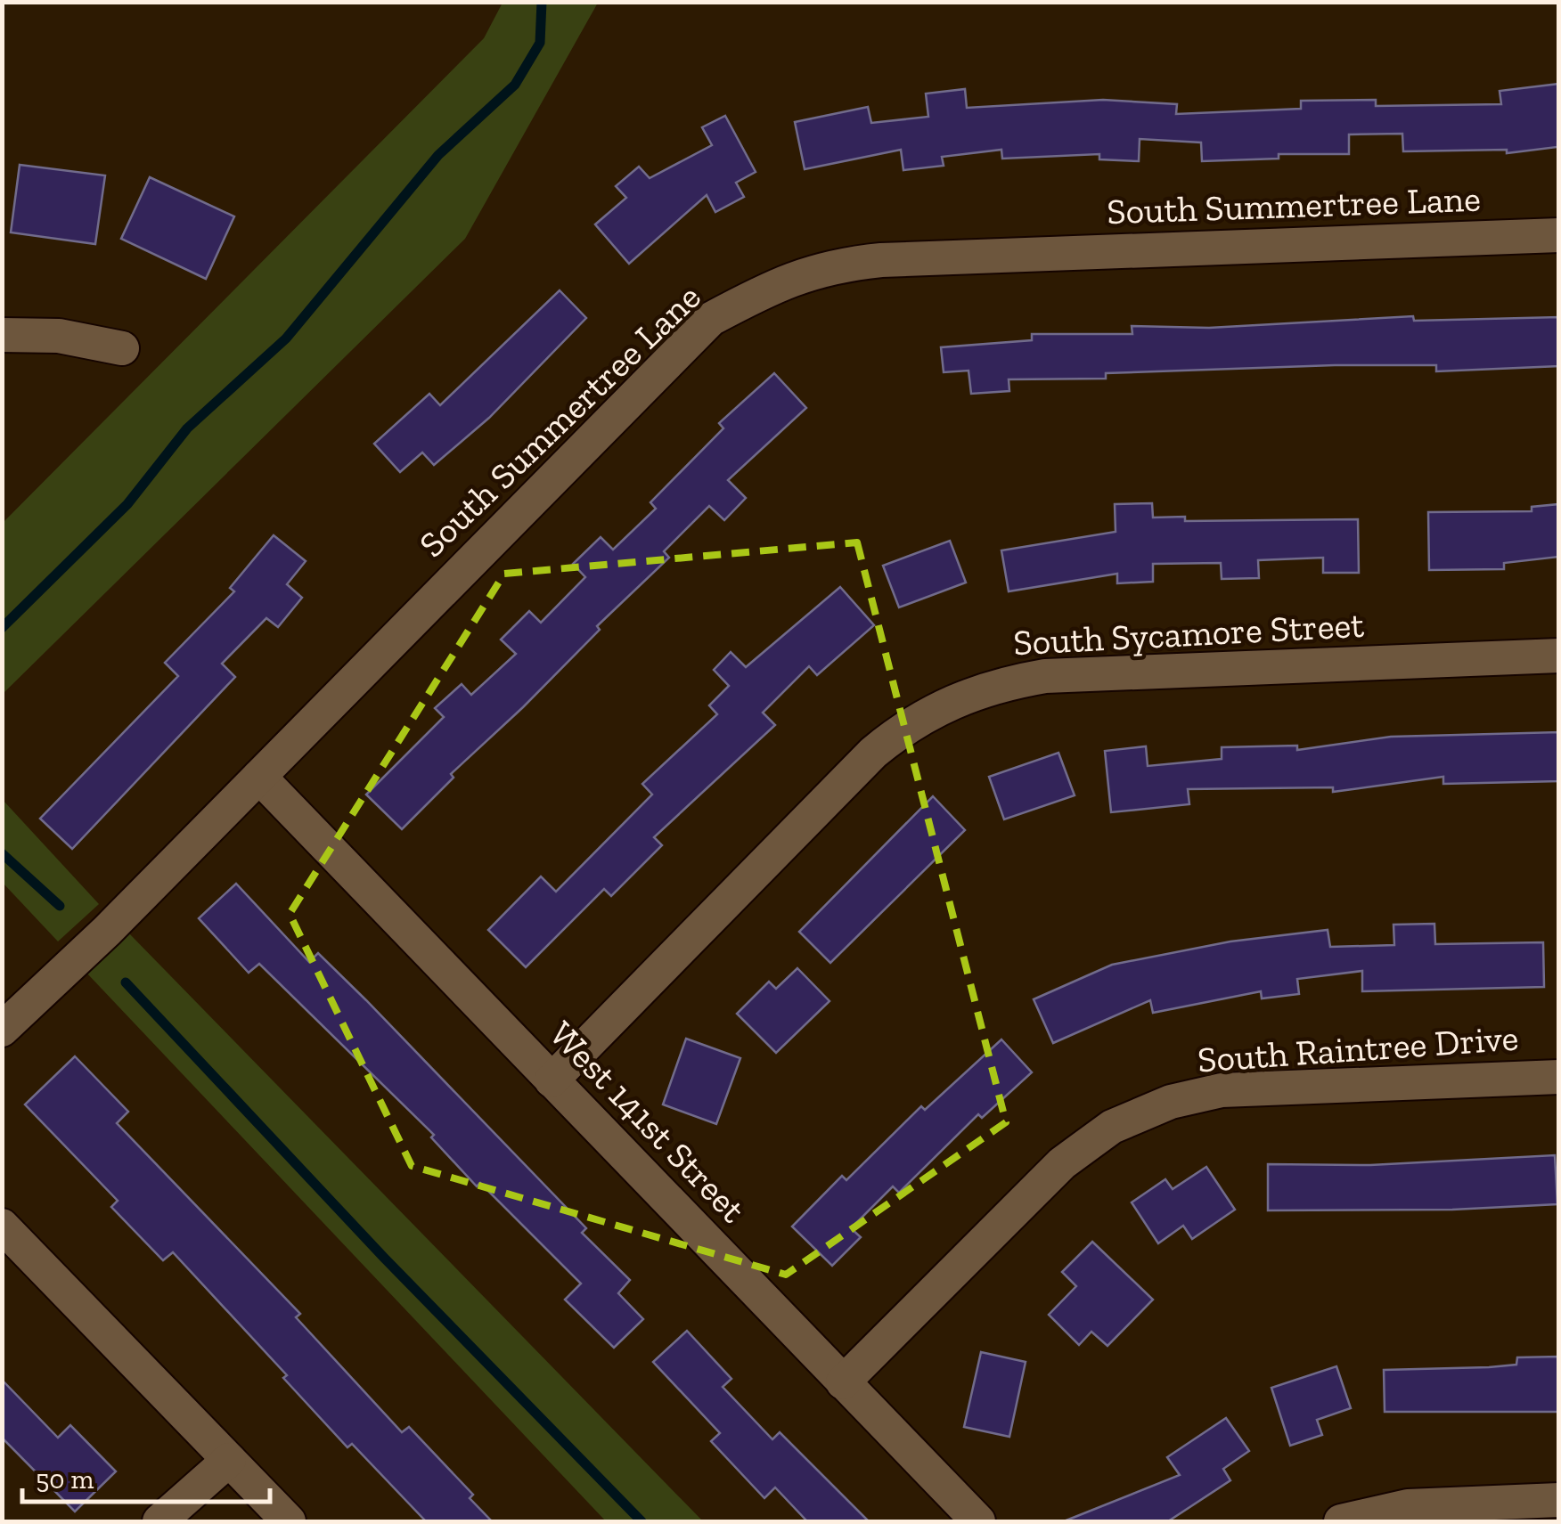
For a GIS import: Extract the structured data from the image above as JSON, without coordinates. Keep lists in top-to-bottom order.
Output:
{
  "streets": {
    "street": [
      "South Summertree Lane",
      "South Sycamore Street",
      "South Raintree Drive",
      "West 141st Street"
    ]
  },
  "crossings": [
    ["South Summertree Lane", "West 141st Street"],
    ["South Sycamore Street", "West 141st Street"],
    ["South Raintree Drive", "West 141st Street"]
  ],
  "scale_bar": "50 m"
}
